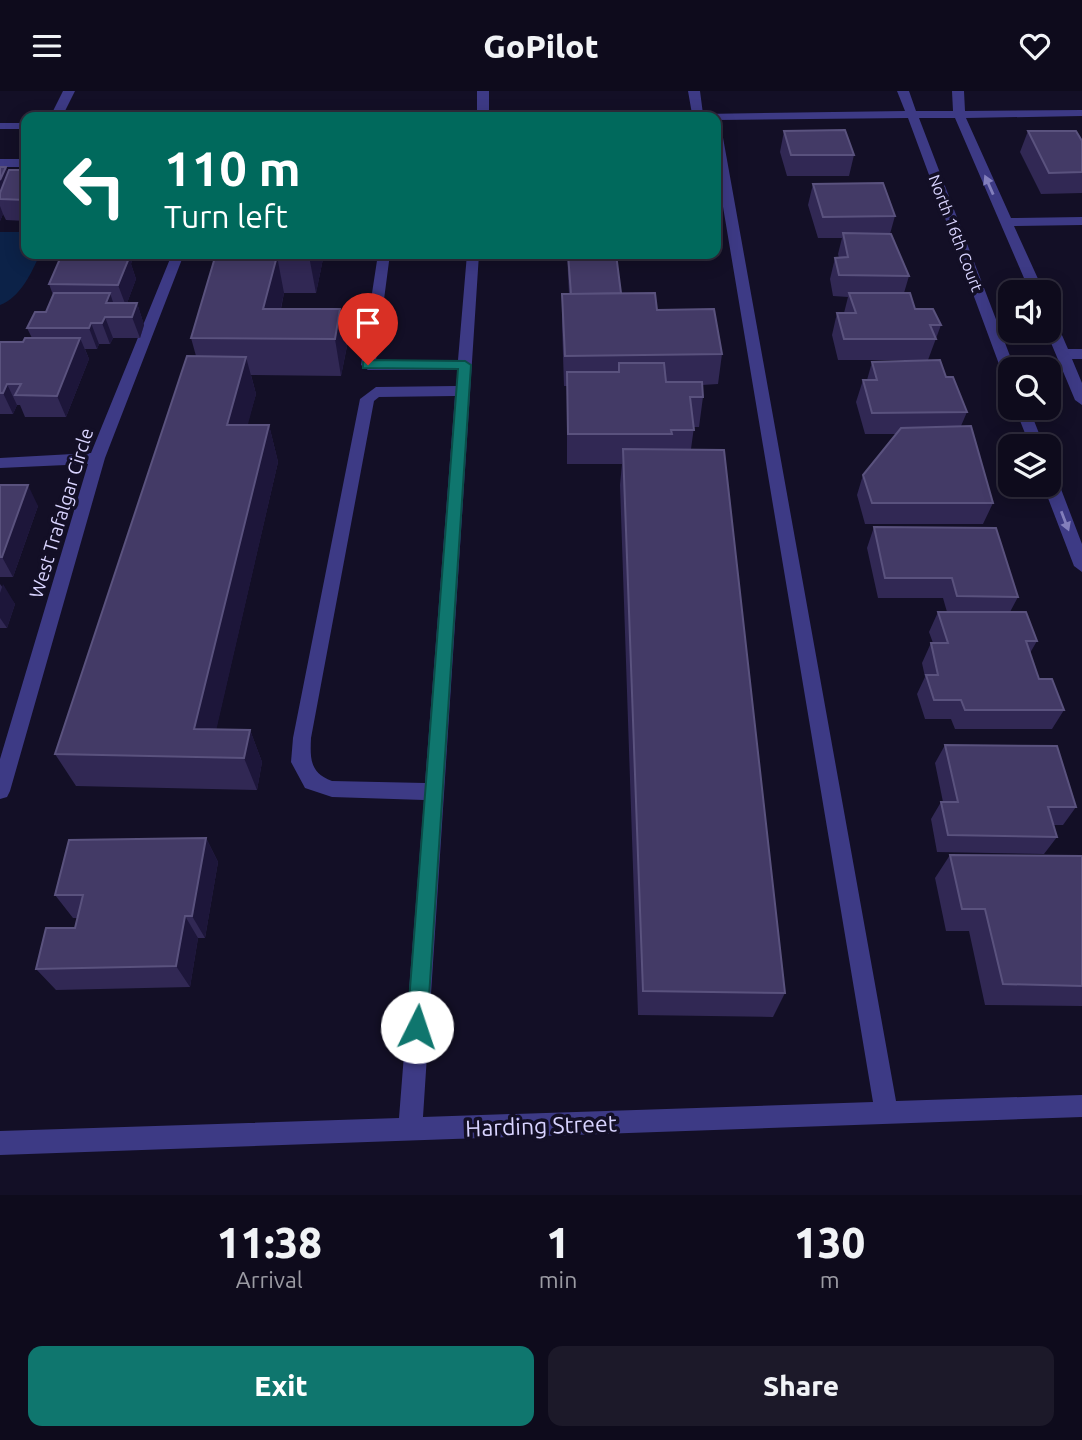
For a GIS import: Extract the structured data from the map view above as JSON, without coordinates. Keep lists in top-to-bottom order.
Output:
{
  "streets": {
    "street": ["North 16th Court", "West Trafalgar Circle", "Harding Street"]
  },
  "page": {
    "header": "GoPilot",
    "turn": ["110 m", "Turn left"],
    "eta": [
      "11:38",
      "Arrival",
      "1",
      "min",
      "130",
      "m"
    ],
    "buttons": ["Exit", "Share"]
  }
}
